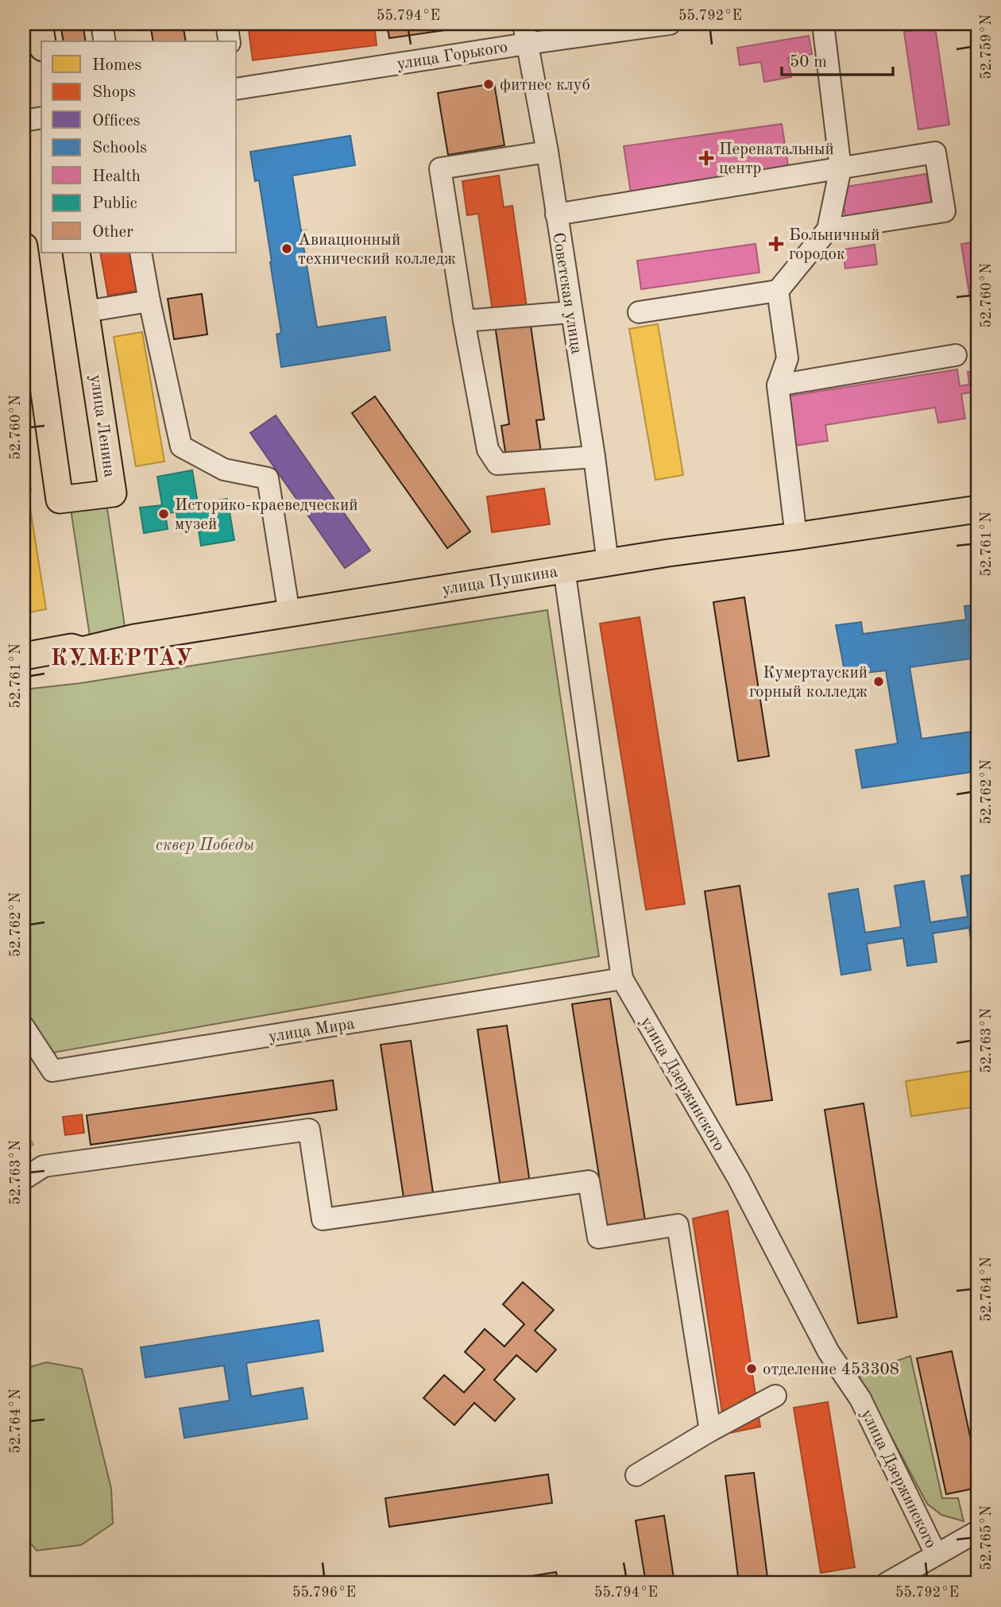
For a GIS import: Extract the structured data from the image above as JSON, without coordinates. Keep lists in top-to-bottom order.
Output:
{
  "streets": {
    "main road": ["улица Ленина", "улица Пушкина"],
    "street": [
      "улица Горького",
      "Советская улица",
      "улица Мира",
      "улица Дзержинского"
    ]
  },
  "crossings": [
    ["улица Горького", "Советская улица"],
    ["Советская улица", "улица Пушкина"],
    ["улица Пушкина", "улица Дзержинского"],
    ["улица Мира", "улица Дзержинского"]
  ],
  "districts": ["КУМЕРТАУ"],
  "parks": ["сквер Победы"],
  "places": {
    "other": [
      "фитнес клуб",
      "Авиационный технический колледж",
      "Историко-краеведческий музей",
      "Кумертауский горный колледж",
      "отделение 453308"
    ],
    "health": ["Перенатальный центр", "Больничный городок"]
  },
  "legend": [
    "Homes",
    "Shops",
    "Offices",
    "Schools",
    "Health",
    "Public",
    "Other"
  ],
  "scale_bar": "50 m",
  "coordinates": [
    "55.794°E",
    "55.792°E",
    "52.759°N",
    "52.760°N",
    "52.761°N",
    "52.762°N",
    "52.763°N",
    "52.764°N",
    "52.765°N",
    "55.796°E"
  ]
}
